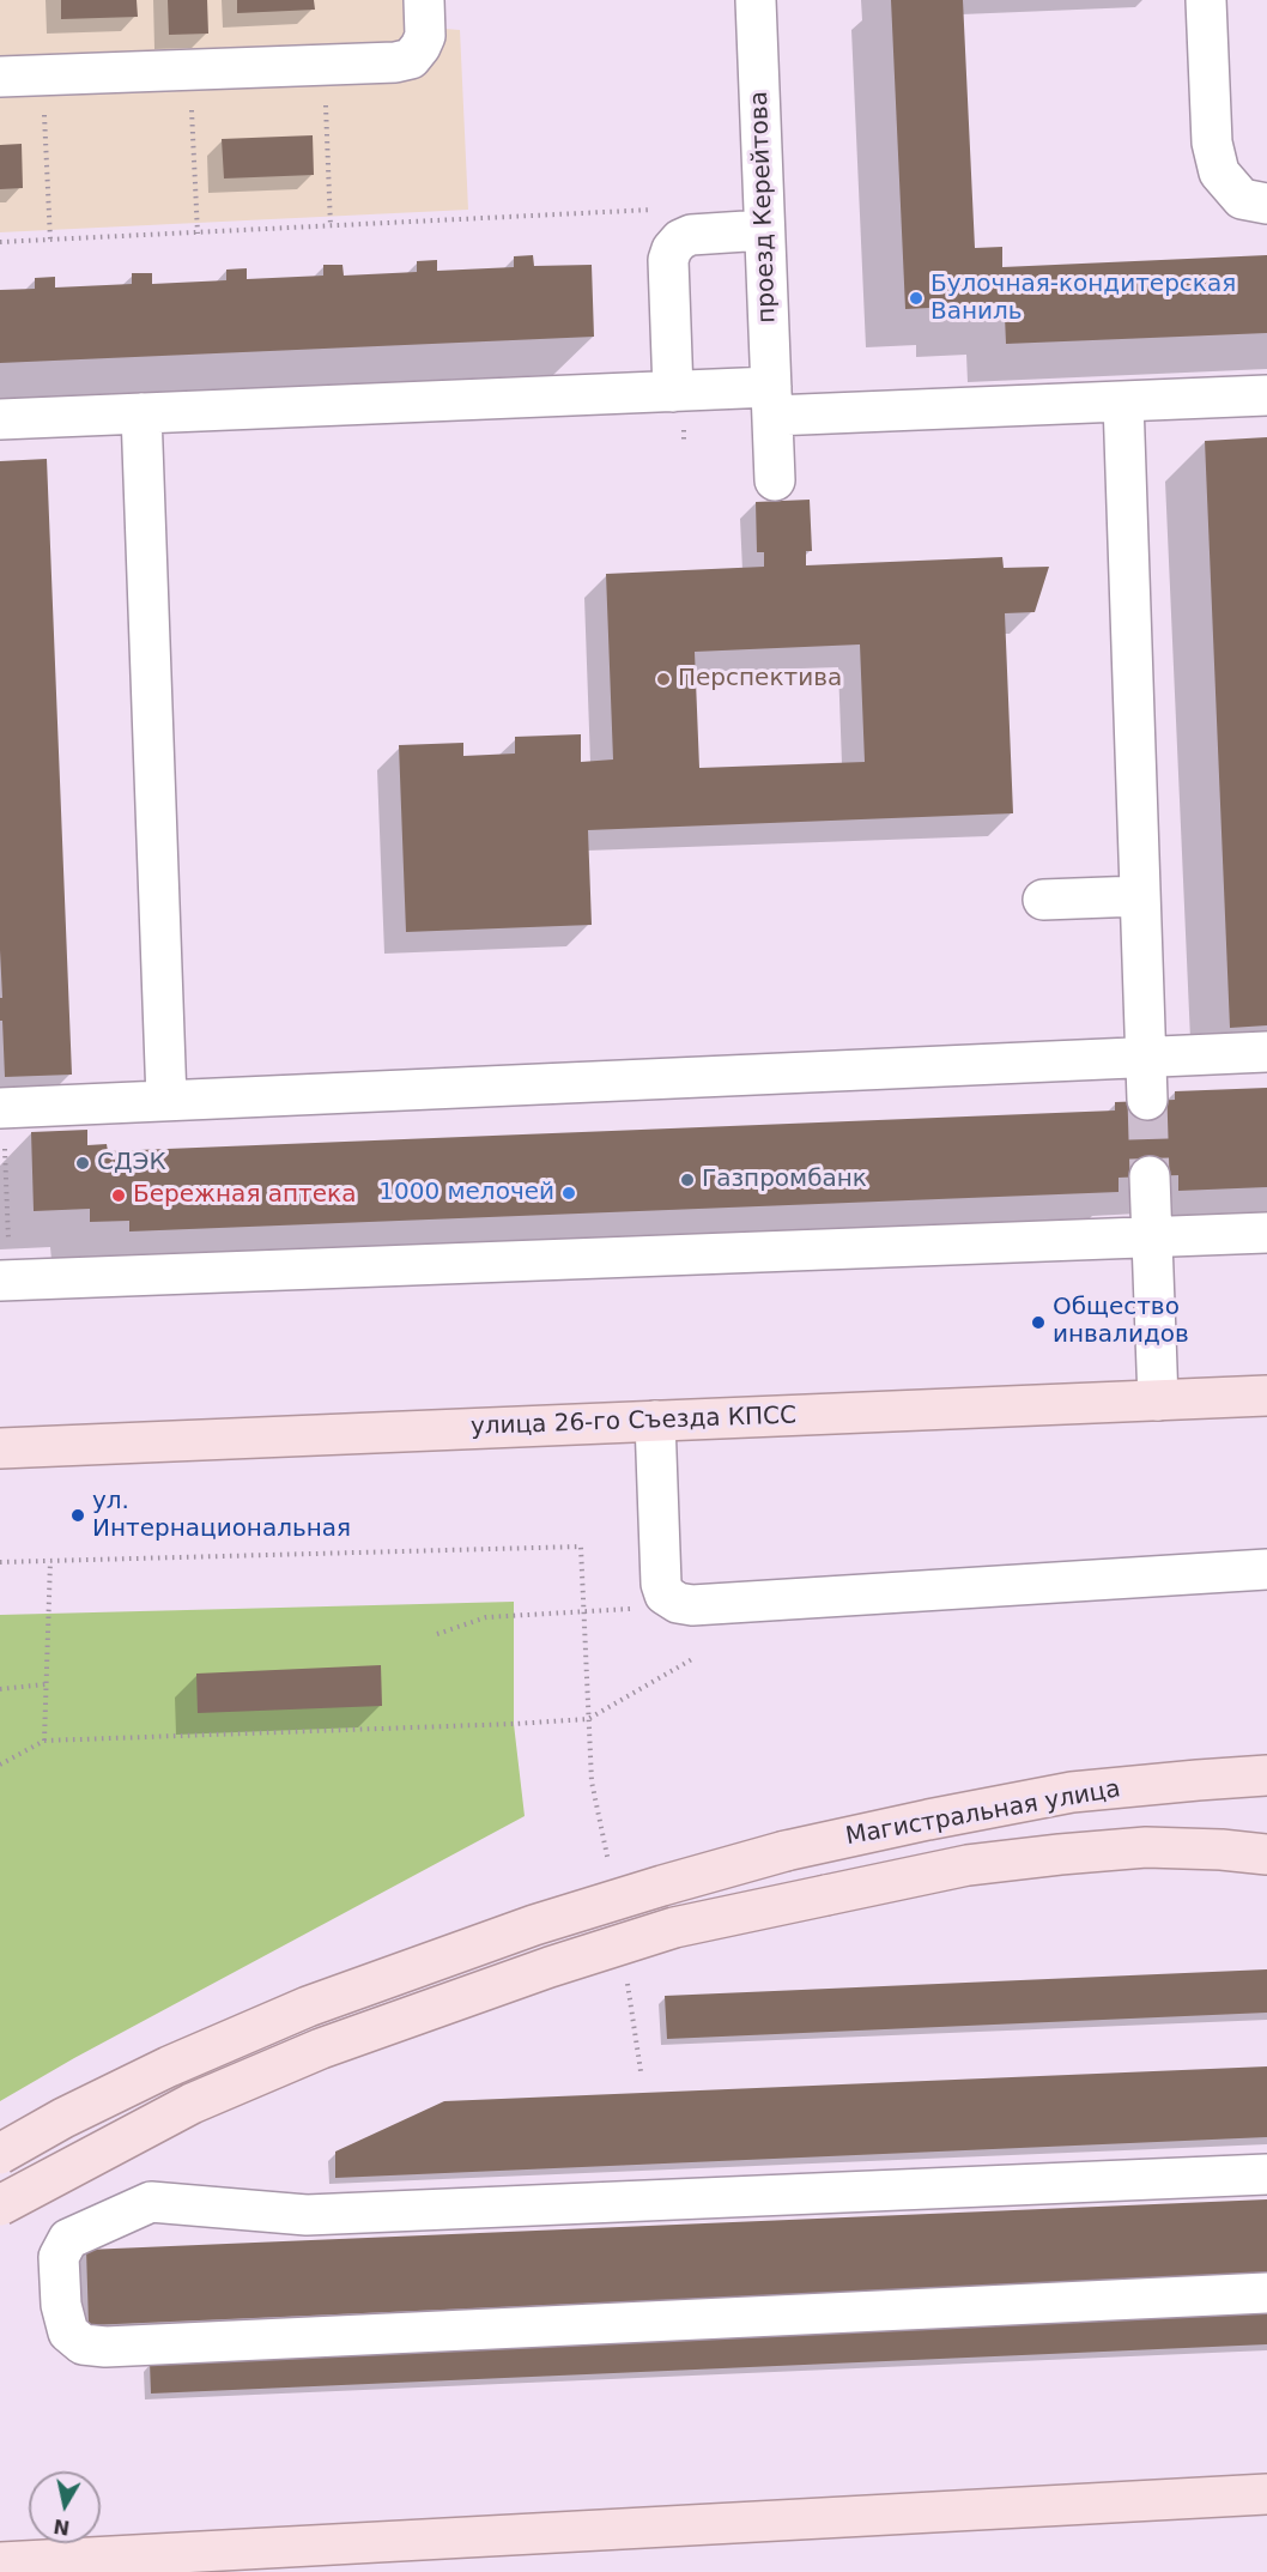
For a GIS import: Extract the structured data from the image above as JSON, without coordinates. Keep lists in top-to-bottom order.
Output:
{
  "streets": {
    "main road": ["улица 26-го Съезда КПСС", "Магистральная улица"],
    "street": ["проезд Керейтова"]
  },
  "places": [
    "Булочная-кондитерская Ваниль",
    "Перспектива",
    "СДЭК",
    "Газпромбанк",
    "1000 мелочей",
    "Бережная аптека",
    "Общество инвалидов",
    "ул. Интернациональная"
  ],
  "north": "bottom"
}
